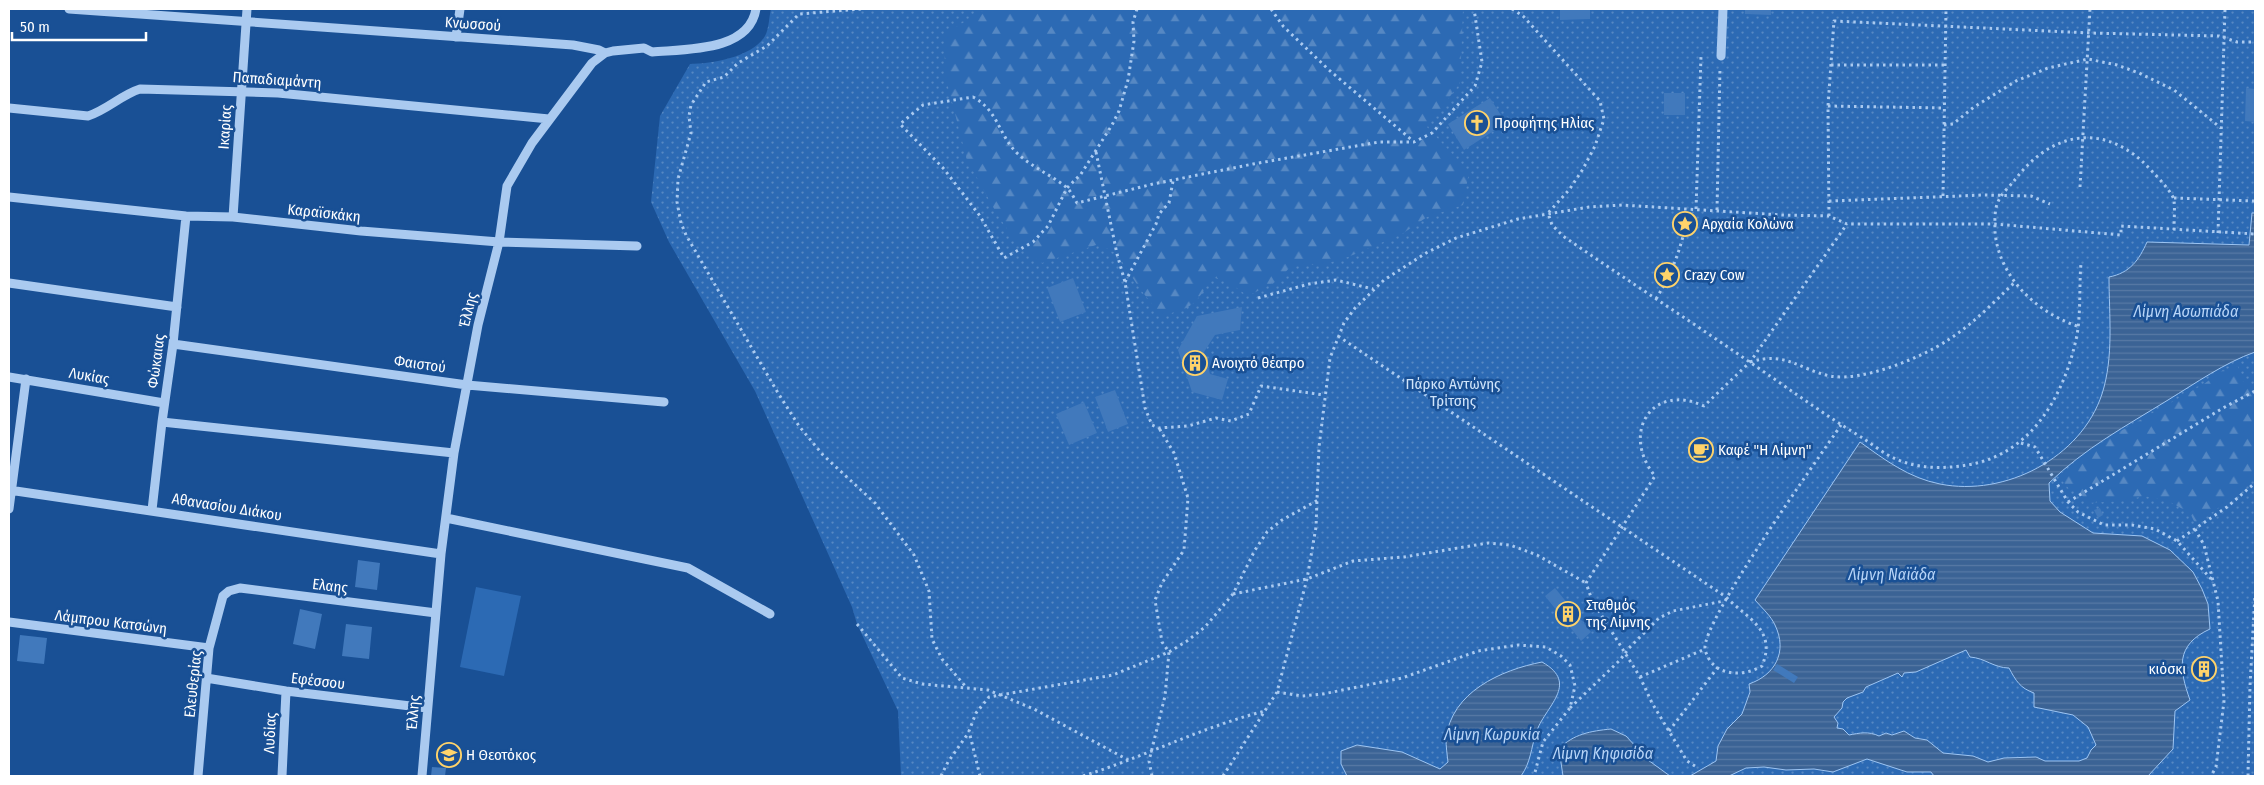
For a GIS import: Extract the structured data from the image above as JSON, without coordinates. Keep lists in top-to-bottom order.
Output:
{
  "streets": {
    "street": [
      "Κνωσσού",
      "Παπαδιαμάντη",
      "Ικαρίας",
      "Καραϊσκάκη",
      "Έλλης",
      "Φώκαιας",
      "Φαιστού",
      "Λυκίας",
      "Αθανασίου Διάκου",
      "Ελαης",
      "Λάμπρου Κατσώνη",
      "Εφέσσου",
      "Ελευθερίας",
      "Λυδίας"
    ]
  },
  "crossings": [
    ["Κνωσσού", "Ικαρίας"],
    ["Κνωσσού", "Έλλης"],
    ["Παπαδιαμάντη", "Ικαρίας"],
    ["Παπαδιαμάντη", "Έλλης"],
    ["Ικαρίας", "Καραϊσκάκη"],
    ["Καραϊσκάκη", "Έλλης"],
    ["Καραϊσκάκη", "Φώκαιας"],
    ["Έλλης", "Φαιστού"],
    ["Έλλης", "Αθανασίου Διάκου"],
    ["Έλλης", "Ελαης"],
    ["Έλλης", "Εφέσσου"],
    ["Φώκαιας", "Φαιστού"],
    ["Φώκαιας", "Λυκίας"],
    ["Φώκαιας", "Αθανασίου Διάκου"],
    ["Ελαης", "Ελευθερίας"],
    ["Λάμπρου Κατσώνη", "Ελευθερίας"],
    ["Εφέσσου", "Ελευθερίας"],
    ["Εφέσσου", "Λυδίας"]
  ],
  "water": [
    "Λίμνη Ασωπιάδα",
    "Λίμνη Ναϊάδα",
    "Λίμνη Κωρυκία",
    "Λίμνη Κηφισίδα"
  ],
  "parks": ["Πάρκο Αντώνης Τρίτσης"],
  "places": {
    "church": ["Προφήτης Ηλίας"],
    "place": ["Αρχαία Κολώνα", "Crazy Cow"],
    "building": ["Ανοιχτό θέατρο", "Σταθμός της Λίμνης", "κιόσκι"],
    "cafe": ["Καφέ \"Η Λίμνη\""],
    "school or university": ["Η Θεοτόκος"]
  },
  "scale_bar": "50 m"
}
